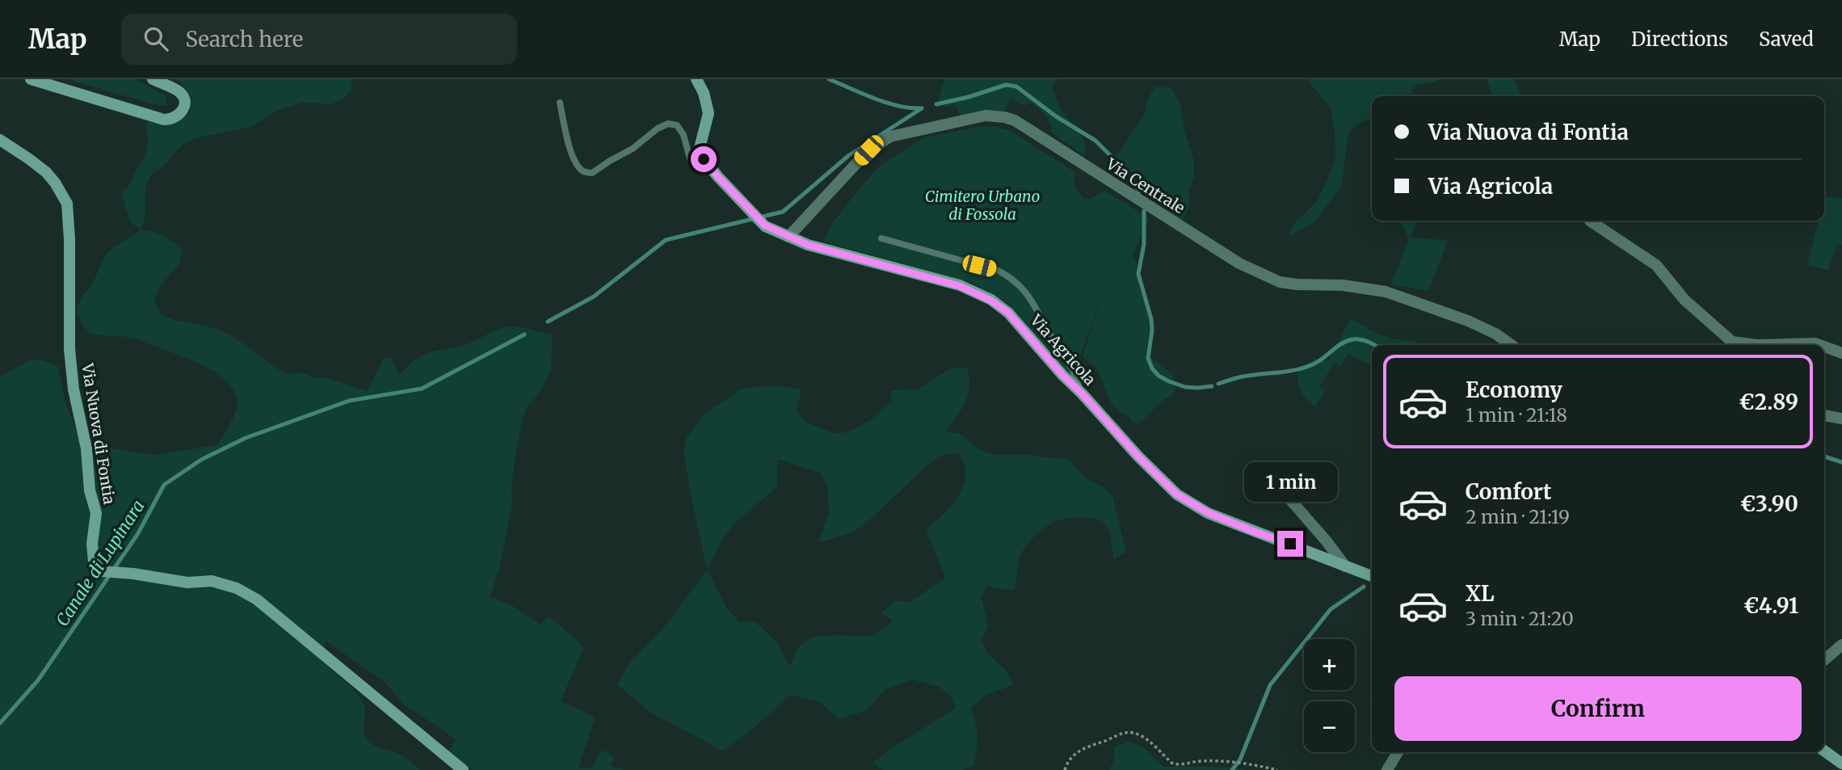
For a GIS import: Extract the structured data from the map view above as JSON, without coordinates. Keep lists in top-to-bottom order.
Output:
{
  "streets": {
    "street": ["Via Centrale", "Via Agricola", "Via Nuova di Fontia"]
  },
  "crossings": [
    ["Via Centrale", "Via Agricola"]
  ],
  "water": ["Canale di Lupinara"],
  "parks": ["Cimitero Urbano di Fossola"],
  "page": {
    "header": "Map",
    "search": "Search here",
    "nav": ["Map", "Directions", "Saved"],
    "banner": ["Via Nuova di Fontia", "Via Agricola"],
    "list": [
      {
        "name": "Economy",
        "note": "1 min · 21:18",
        "value": "€2.89"
      },
      {
        "name": "Comfort",
        "note": "2 min · 21:19",
        "value": "€3.90"
      },
      {
        "name": "XL",
        "note": "3 min · 21:20",
        "value": "€4.91"
      }
    ],
    "bubble": "1 min",
    "map_buttons": ["+", "−"],
    "buttons": "Confirm"
  }
}
